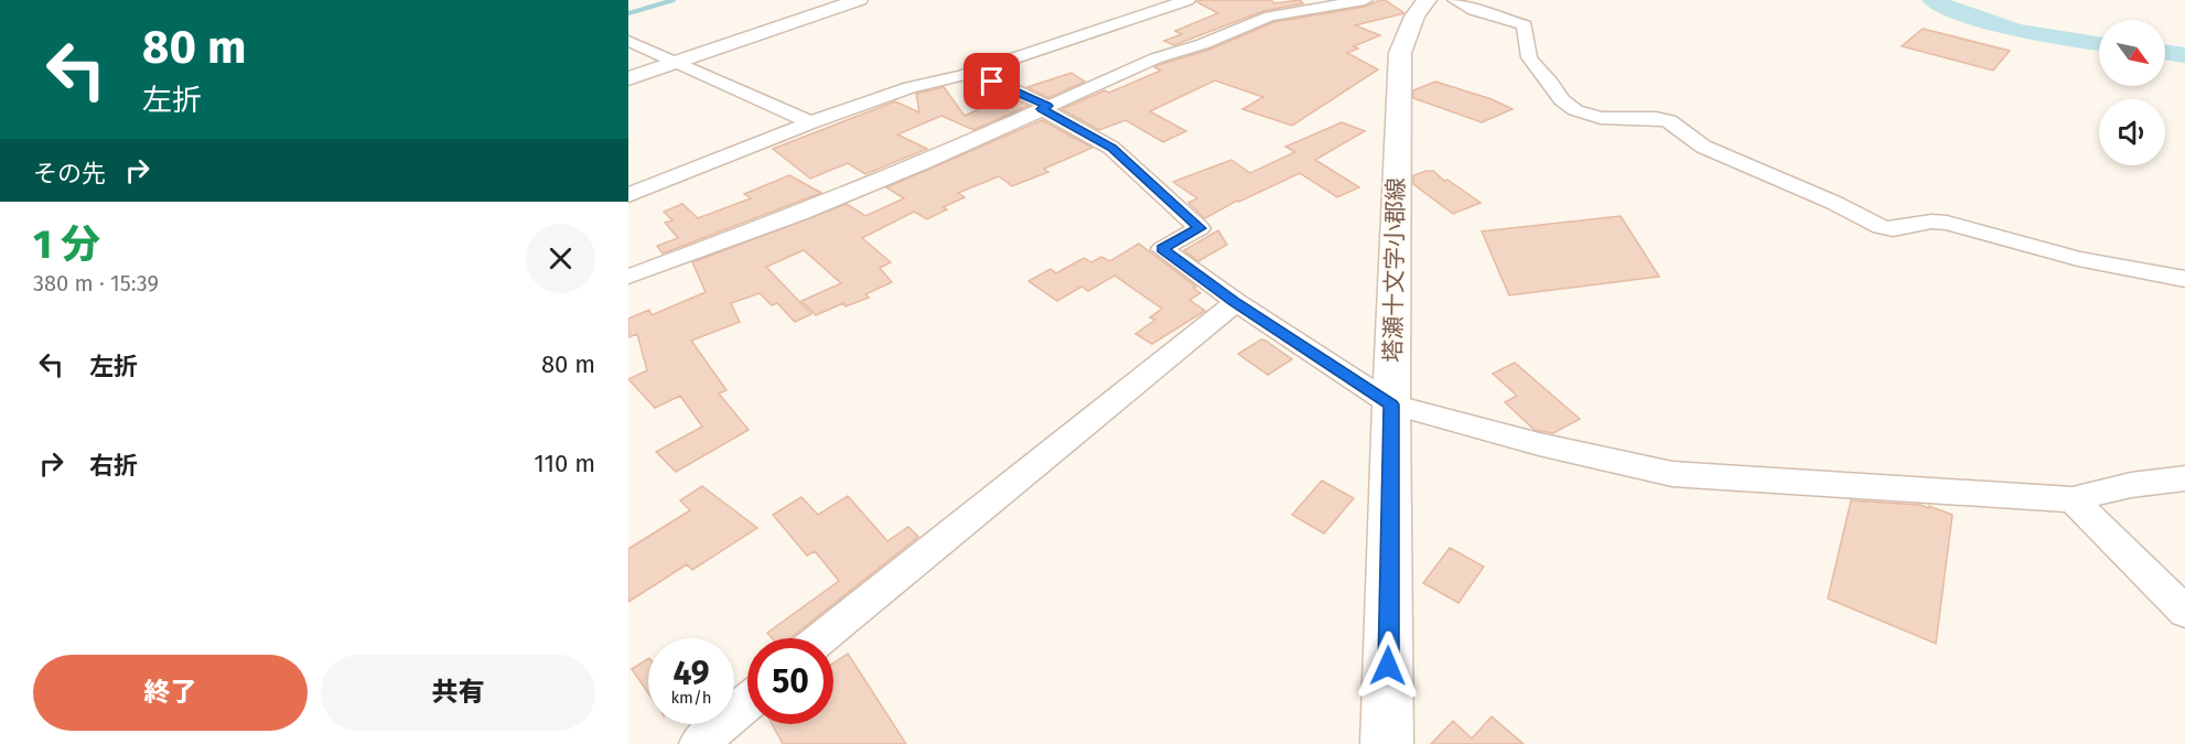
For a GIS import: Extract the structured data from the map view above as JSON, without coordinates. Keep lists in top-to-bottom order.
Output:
{
  "streets": {
    "main road": ["塔瀬十文字小郡線"]
  },
  "north": "bottom right",
  "page": {
    "turn": ["80 m", "左折"],
    "then": "その先",
    "heading": ["1 分", "380 m · 15:39"],
    "list": [
      {
        "name": "左折",
        "value": "80 m"
      },
      {
        "name": "右折",
        "value": "110 m"
      }
    ],
    "speed": "49 km/h",
    "limit": "50",
    "buttons": ["終了", "共有"]
  }
}
